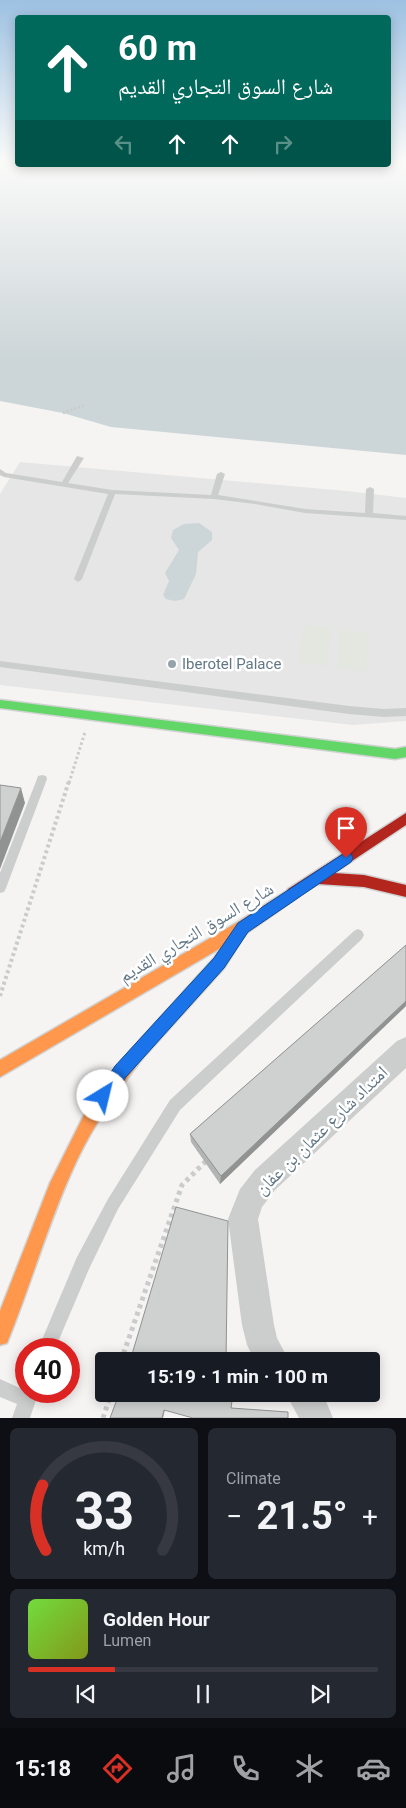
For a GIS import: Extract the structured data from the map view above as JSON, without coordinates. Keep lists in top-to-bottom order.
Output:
{
  "streets": {
    "main road": ["شارع السوق التجاري القديم"],
    "street": ["امتداد شارع عثمان بن عفان"]
  },
  "places": ["Iberotel Palace"],
  "page": {
    "turn": ["60 m", "شارع السوق التجاري القديم"],
    "limit": "40",
    "trip": "15:19 · 1 min · 100 m",
    "tile": "Climate",
    "heat": ["−", "21.5°", "+"],
    "song": ["Golden Hour", "Lumen"],
    "tabs": "15:18",
    "gauge": ["33", "km/h"]
  }
}
